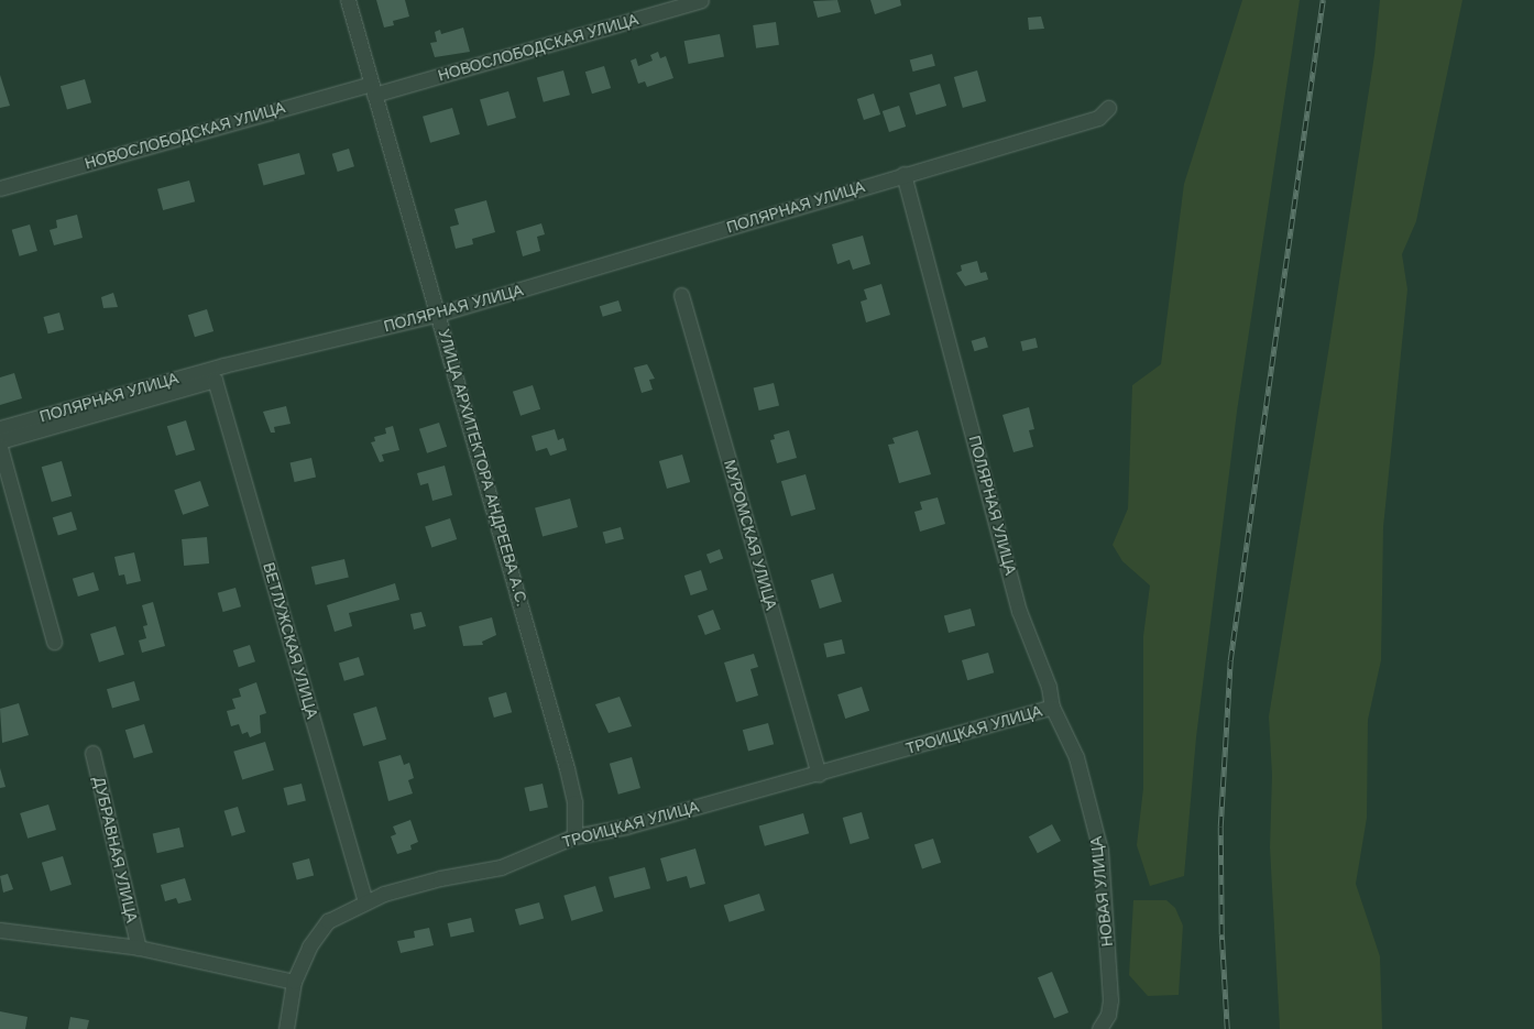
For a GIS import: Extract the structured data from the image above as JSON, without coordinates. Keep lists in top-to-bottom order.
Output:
{
  "streets": {
    "street": [
      "НОВОСЛОБОДСКАЯ УЛИЦА",
      "ПОЛЯРНАЯ УЛИЦА",
      "УЛИЦА АРХИТЕКТОРА АНДРЕЕВА А.С.",
      "МУРОМСКАЯ УЛИЦА",
      "ВЕТЛУЖСКАЯ УЛИЦА",
      "ТРОИЦКАЯ УЛИЦА",
      "ДУБРАВНАЯ УЛИЦА",
      "НОВАЯ УЛИЦА"
    ]
  },
  "crossings": [
    ["НОВОСЛОБОДСКАЯ УЛИЦА", "УЛИЦА АРХИТЕКТОРА АНДРЕЕВА А.С."],
    ["ПОЛЯРНАЯ УЛИЦА", "УЛИЦА АРХИТЕКТОРА АНДРЕЕВА А.С."],
    ["ПОЛЯРНАЯ УЛИЦА", "ВЕТЛУЖСКАЯ УЛИЦА"],
    ["ПОЛЯРНАЯ УЛИЦА", "ТРОИЦКАЯ УЛИЦА"],
    ["ПОЛЯРНАЯ УЛИЦА", "НОВАЯ УЛИЦА"],
    ["УЛИЦА АРХИТЕКТОРА АНДРЕЕВА А.С.", "ТРОИЦКАЯ УЛИЦА"],
    ["МУРОМСКАЯ УЛИЦА", "ТРОИЦКАЯ УЛИЦА"],
    ["ВЕТЛУЖСКАЯ УЛИЦА", "ТРОИЦКАЯ УЛИЦА"],
    ["ТРОИЦКАЯ УЛИЦА", "ДУБРАВНАЯ УЛИЦА"],
    ["ТРОИЦКАЯ УЛИЦА", "НОВАЯ УЛИЦА"]
  ]
}
